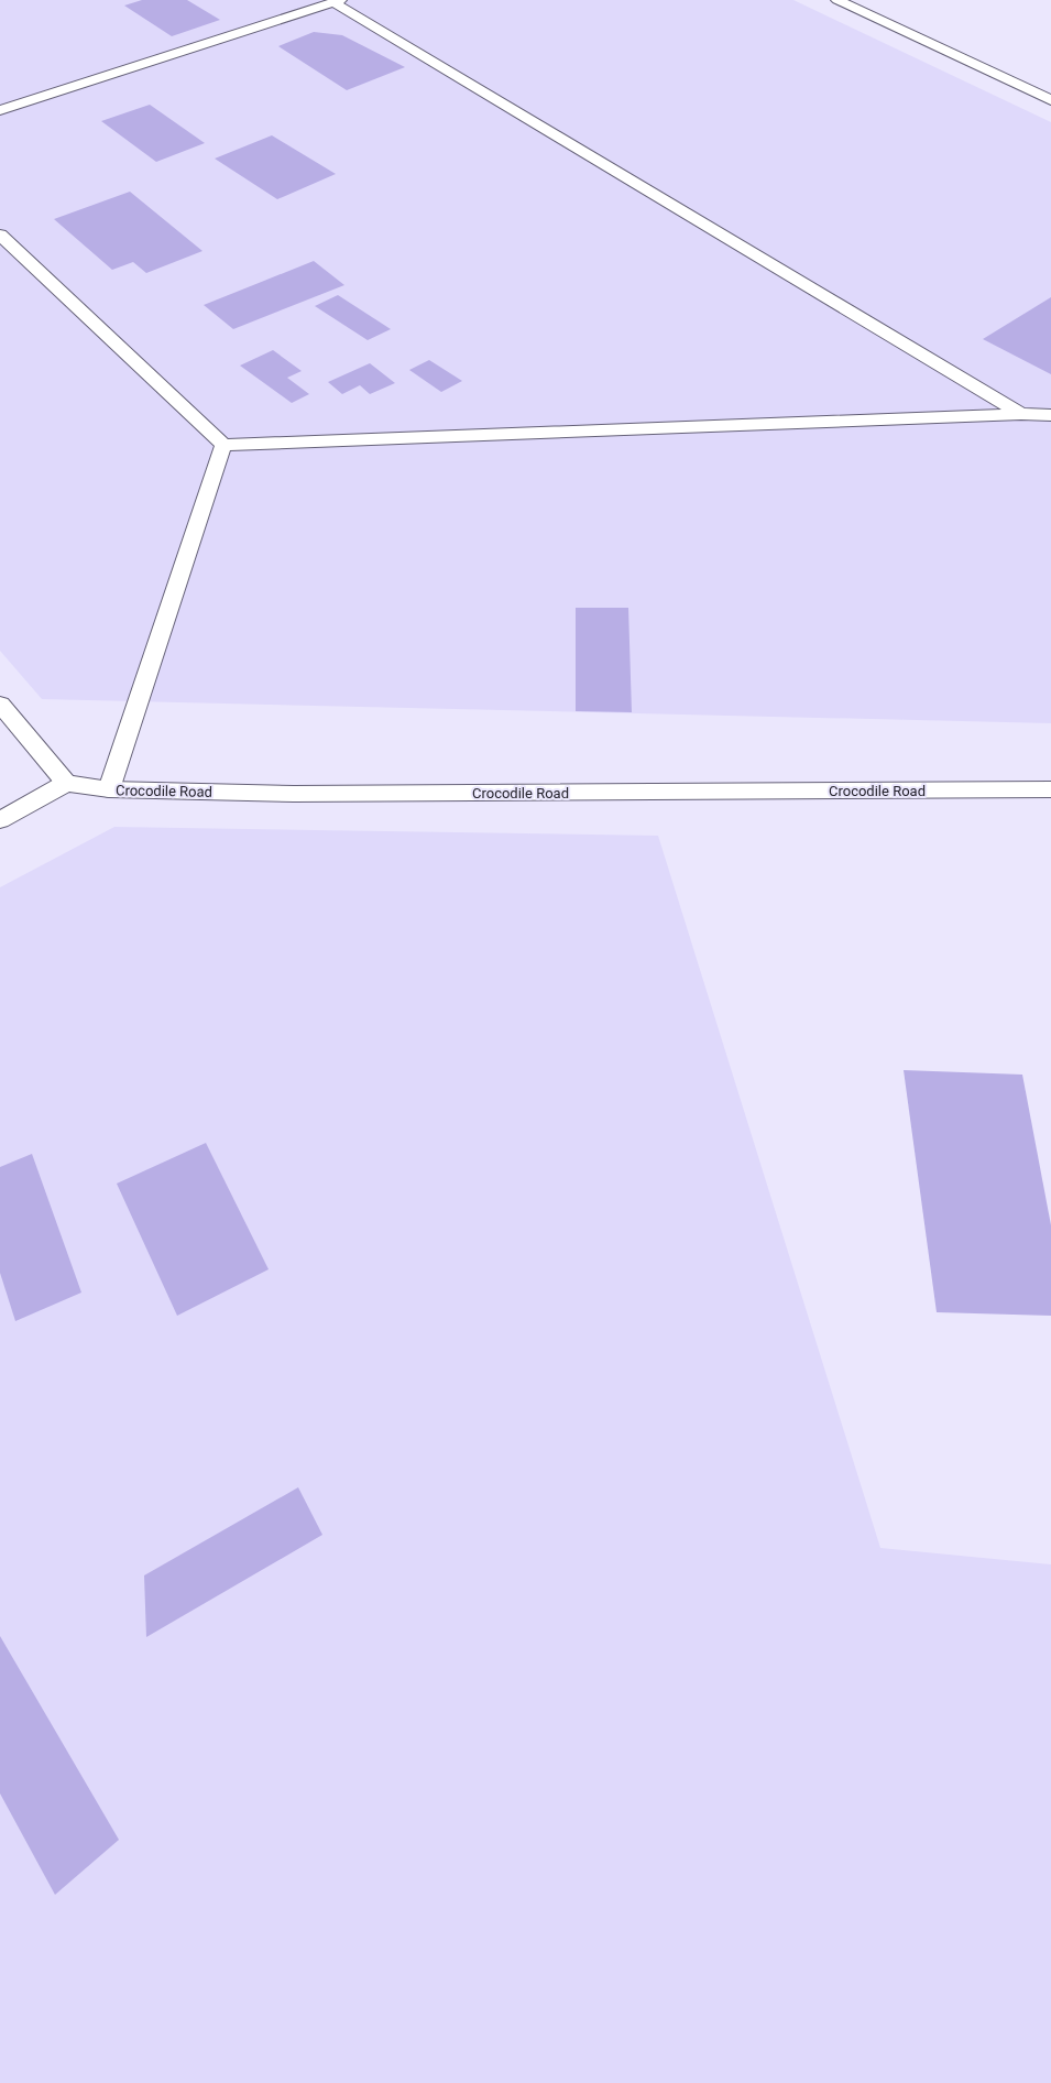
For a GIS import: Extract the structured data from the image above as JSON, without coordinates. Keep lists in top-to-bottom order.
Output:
{
  "streets": {
    "street": ["Crocodile Road"]
  }
}
